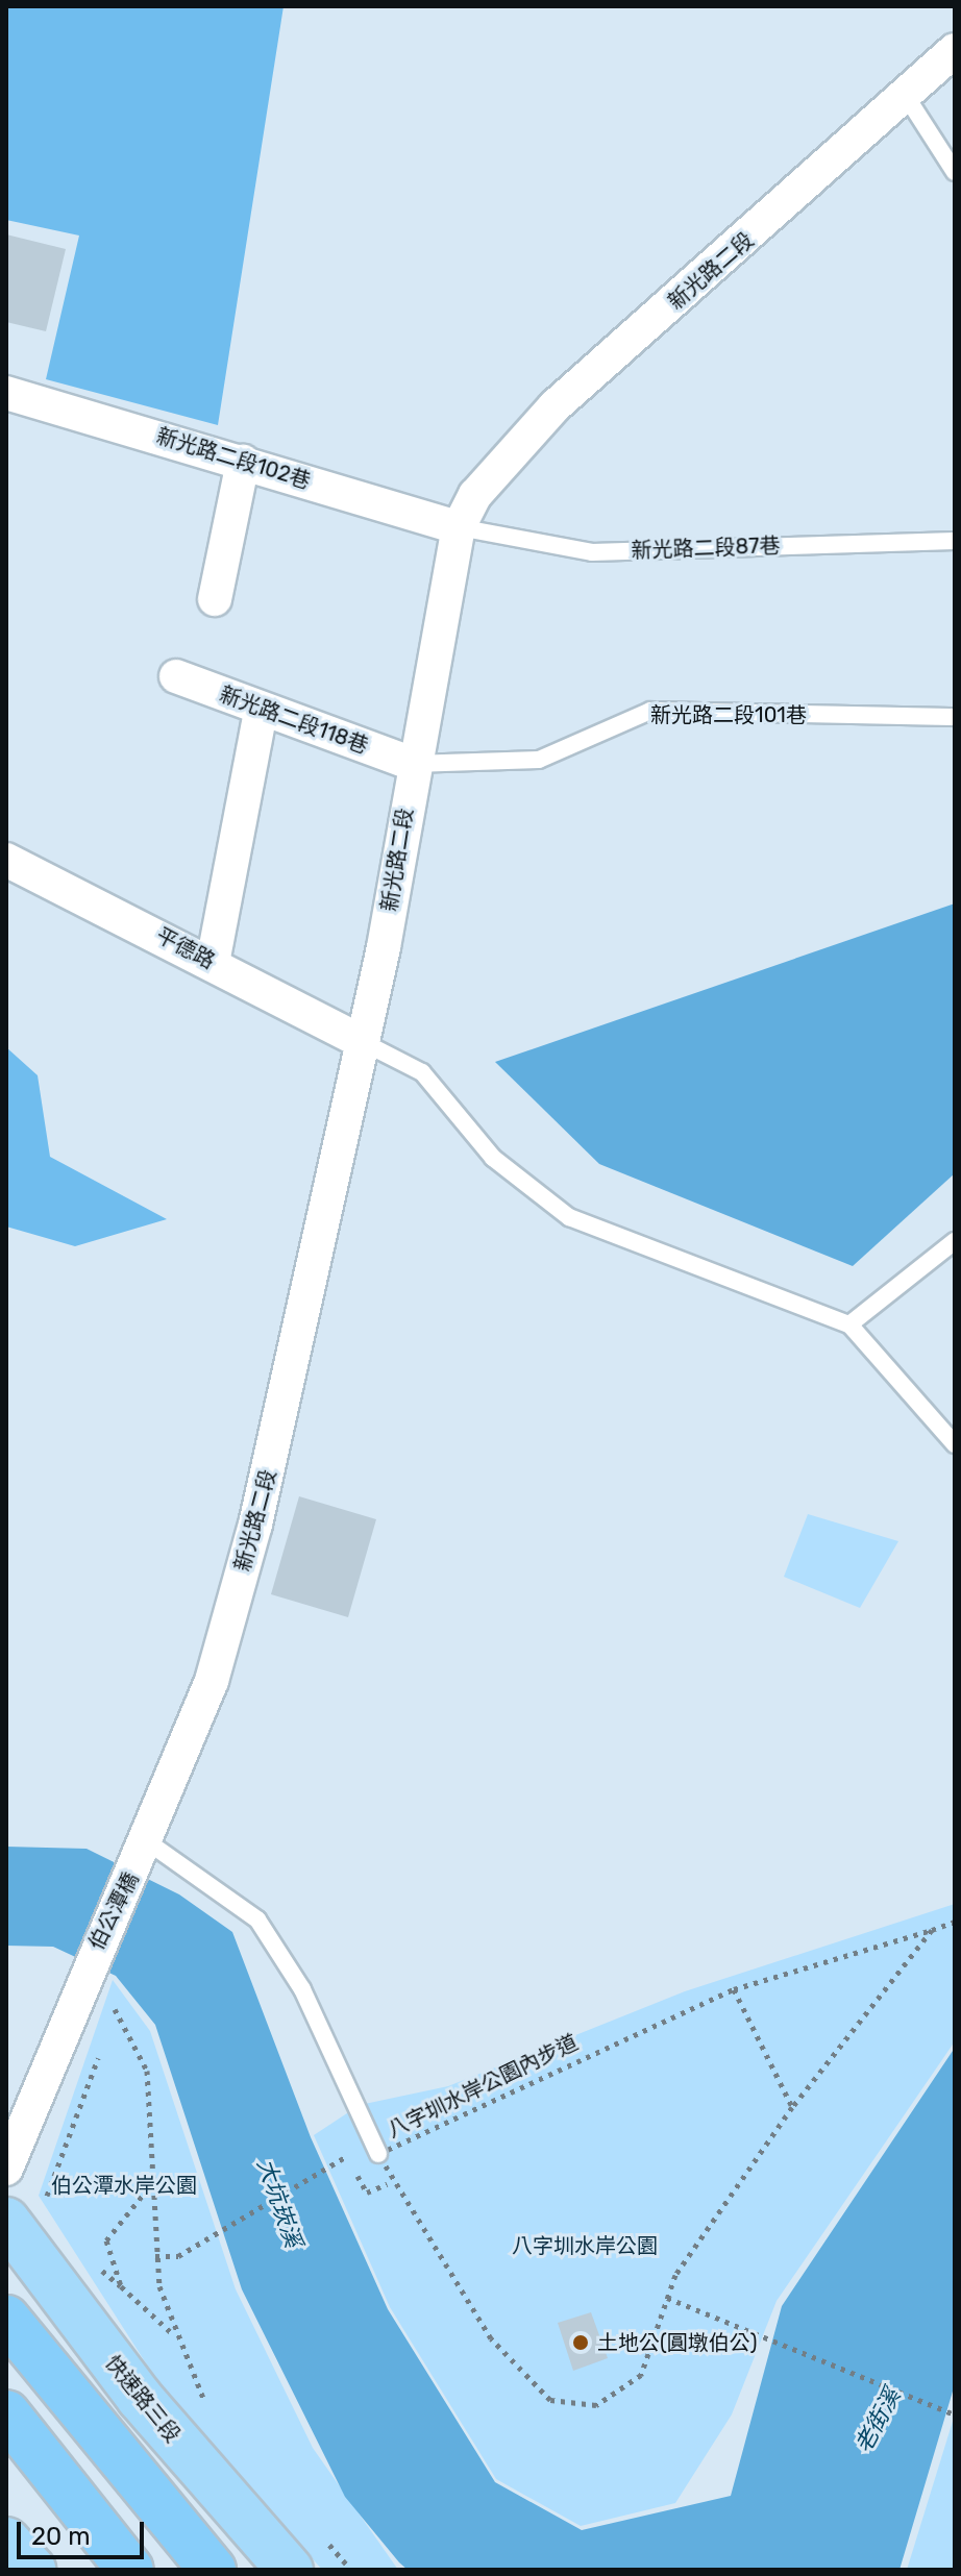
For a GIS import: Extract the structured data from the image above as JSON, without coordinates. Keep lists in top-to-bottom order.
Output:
{
  "streets": {
    "main road": ["快速路三段"],
    "street": [
      "新光路二段",
      "新光路二段102巷",
      "新光路二段118巷",
      "平德路",
      "伯公潭橋"
    ],
    "lane": ["新光路二段87巷", "新光路二段101巷"],
    "path": ["八字圳水岸公園內步道"]
  },
  "crossings": [
    ["新光路二段", "新光路二段102巷"],
    ["新光路二段", "新光路二段87巷"],
    ["新光路二段", "新光路二段101巷"],
    ["新光路二段", "新光路二段118巷"],
    ["新光路二段", "平德路"],
    ["新光路二段", "伯公潭橋"],
    ["新光路二段102巷", "新光路二段87巷"],
    ["新光路二段101巷", "新光路二段118巷"]
  ],
  "water": ["大坑崁溪", "老街溪"],
  "parks": ["伯公潭水岸公園", "八字圳水岸公園"],
  "places": ["土地公(圓墩伯公)"],
  "scale_bar": "20 m"
}
